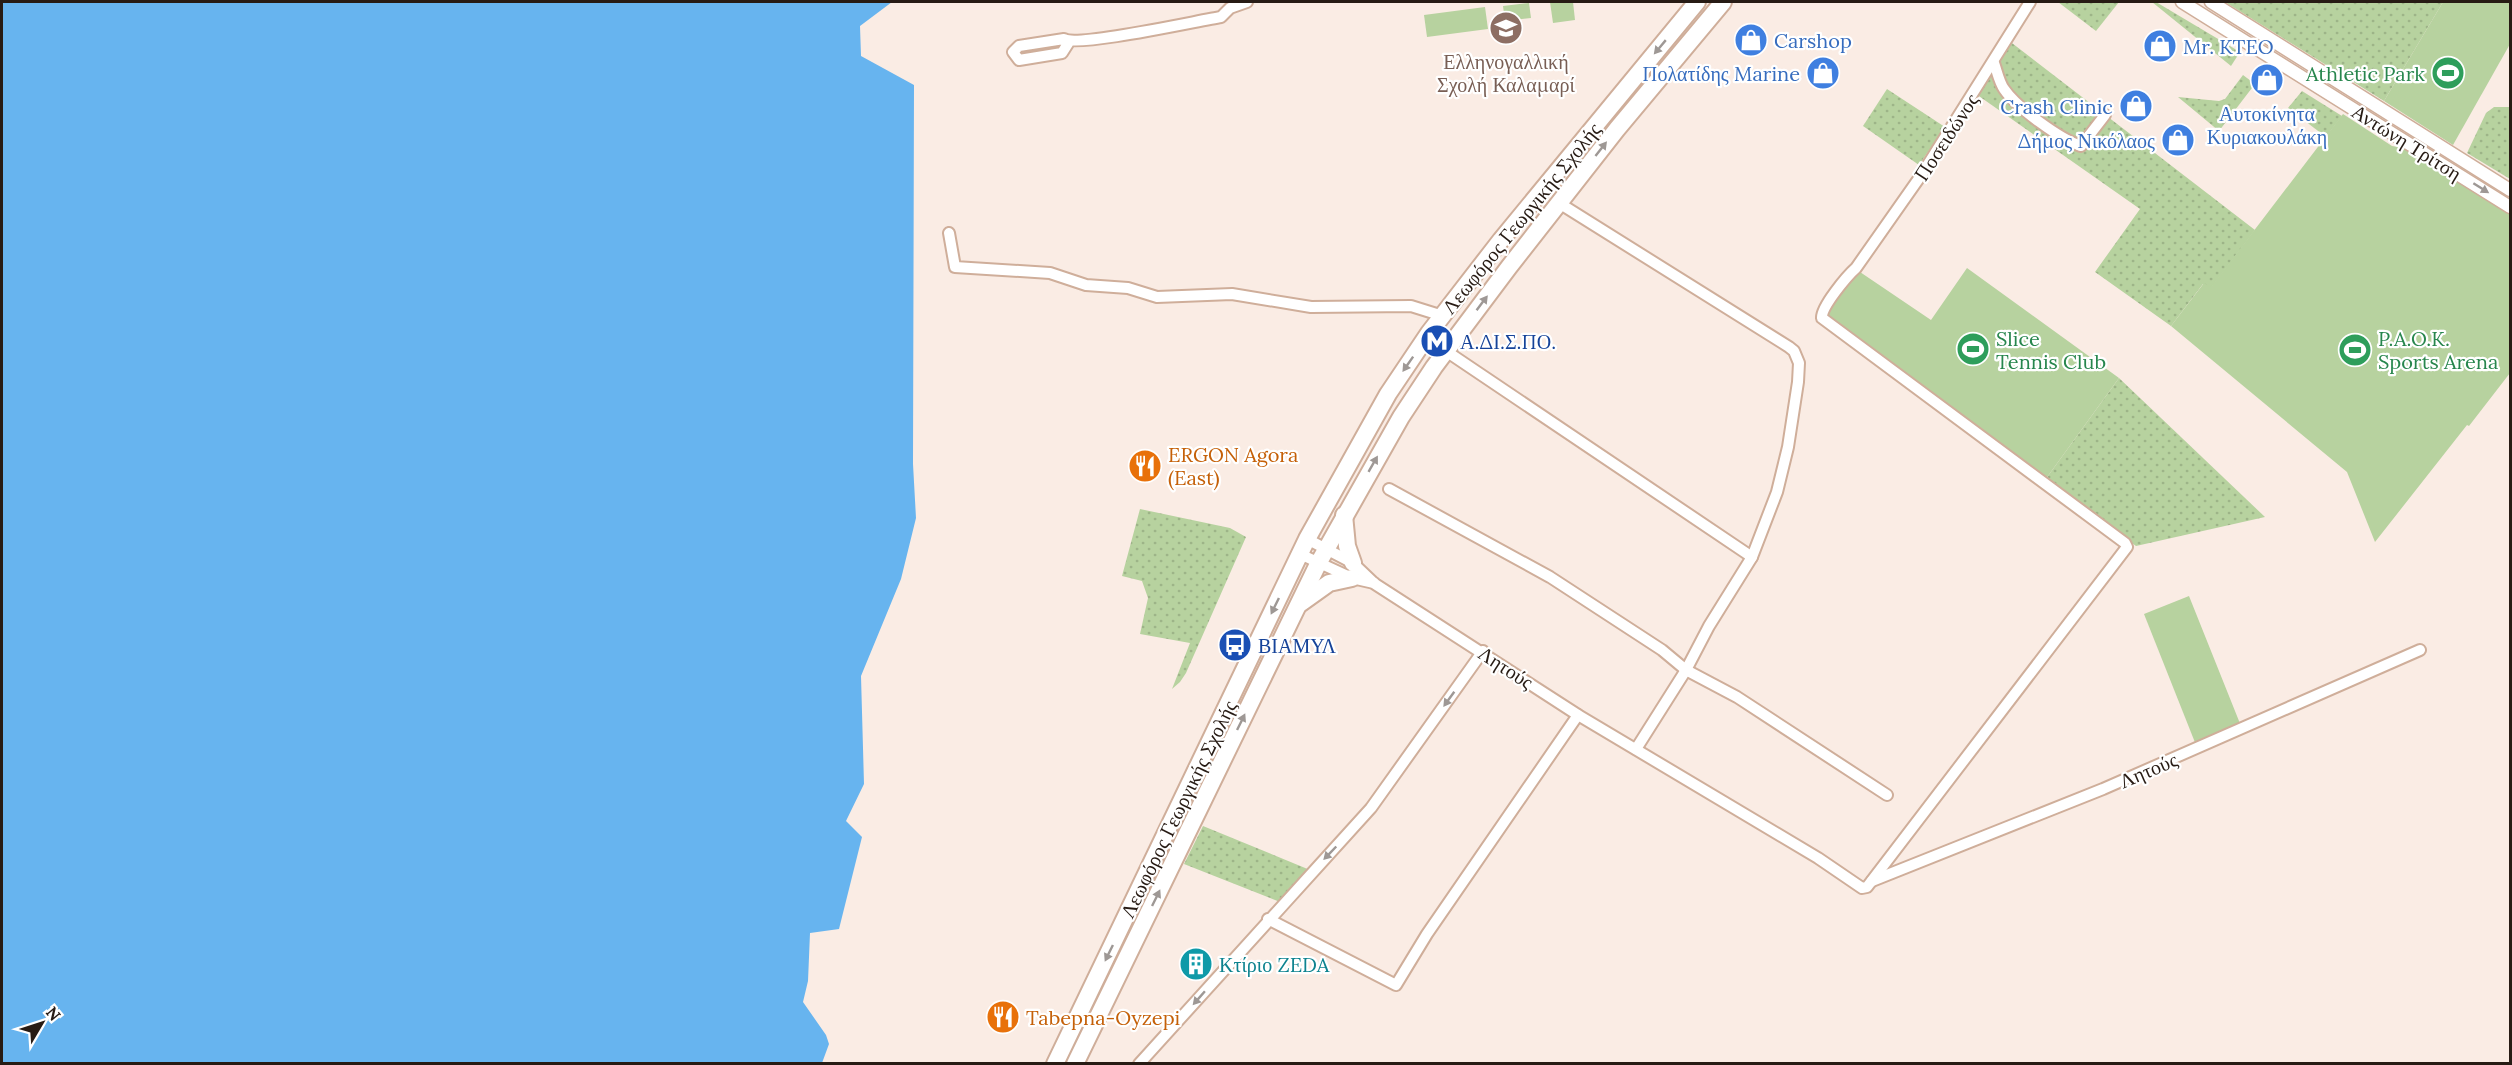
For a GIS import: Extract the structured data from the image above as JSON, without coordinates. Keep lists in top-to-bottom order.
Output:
{
  "streets": {
    "main road": ["Λεωφόρος Γεωργικής Σχολής"],
    "street": ["Ποσειδώνος", "Αντώνη Τρίτση", "Λητούς"]
  },
  "crossings": [
    ["Ποσειδώνος", "Λητούς"],
    ["Λεωφόρος Γεωργικής Σχολής", "Λητούς"]
  ],
  "places": {
    "school or university": ["Ελληνογαλλική Σχολή Καλαμαρί"],
    "shop": [
      "Carshop",
      "Mr. KTEO",
      "Πολατίδης Marine",
      "Αυτοκίνητα Κυριακουλάκη",
      "Crash Clinic",
      "Δήμος Νικόλαος"
    ],
    "sports": ["Athletic Park", "Slice Tennis Club", "P.A.O.K. Sports Arena"],
    "metro station": ["Α.ΔΙ.Σ.ΠΟ."],
    "restaurant": ["ERGON Agora (East)", "Tabepna-Oyzepi"],
    "bus stop": ["ΒΙΑΜΥΛ"],
    "building": ["Κτίριο ZEDA"]
  },
  "north": "top right"
}
